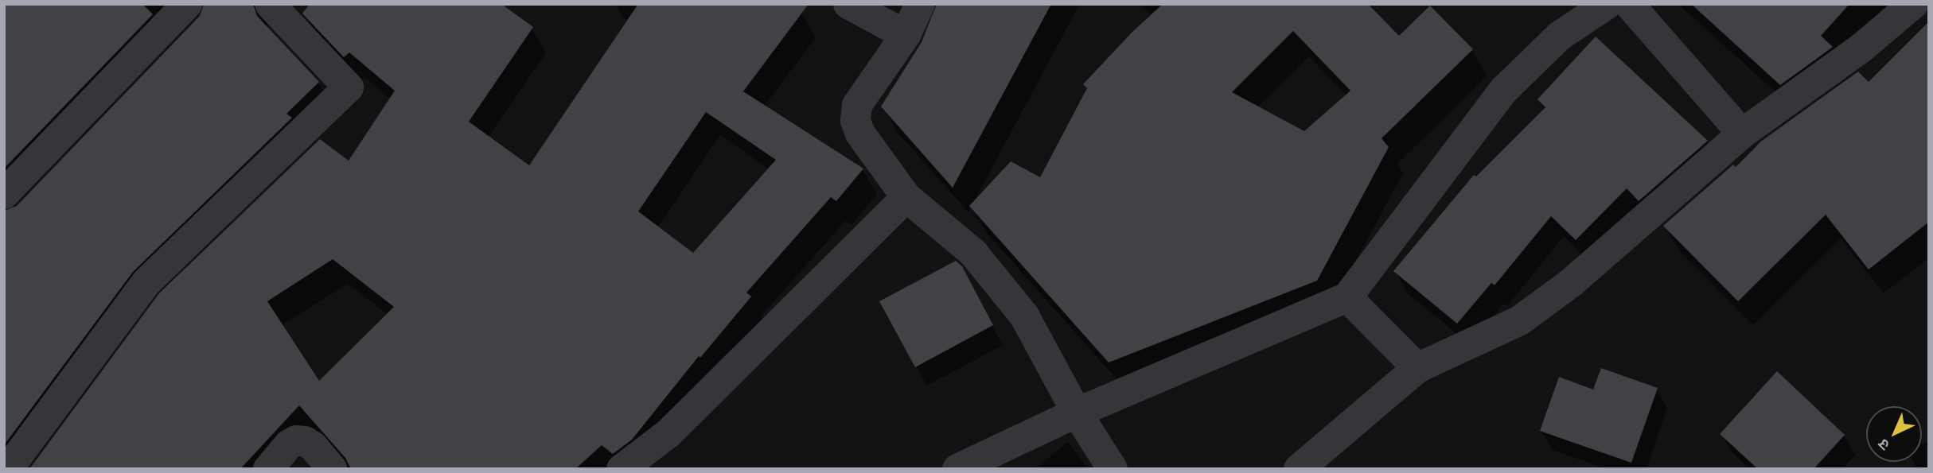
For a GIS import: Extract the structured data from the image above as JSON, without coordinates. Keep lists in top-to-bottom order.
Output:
{
  "north": "bottom left"
}
